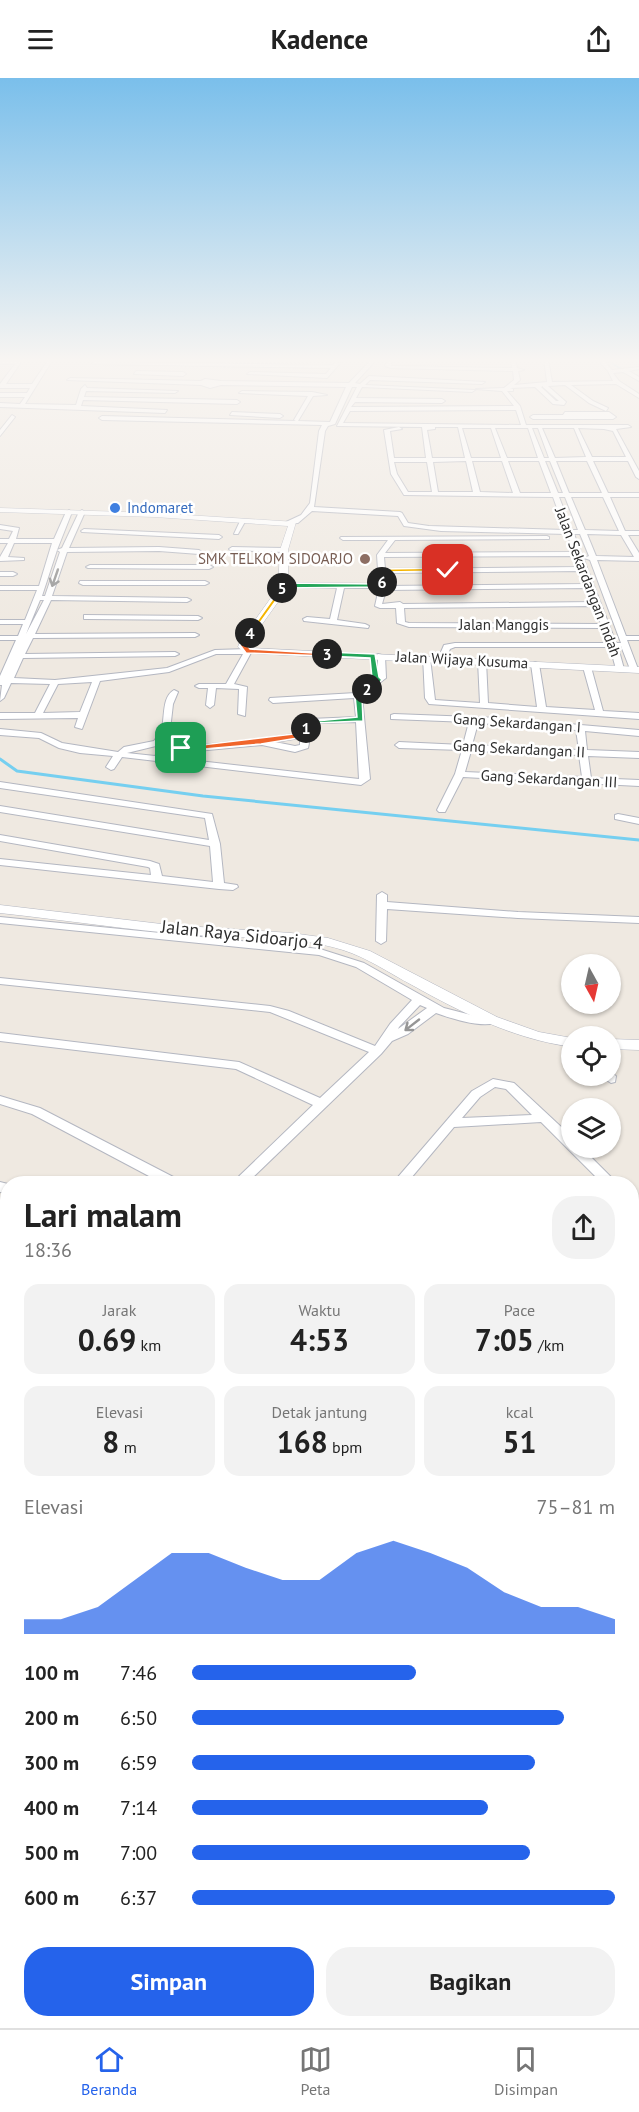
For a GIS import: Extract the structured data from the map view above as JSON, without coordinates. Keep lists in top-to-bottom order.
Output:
{
  "streets": {
    "street": [
      "Jalan Sekardangan Indah",
      "Jalan Manggis",
      "Jalan Wijaya Kusuma",
      "Gang Sekardangan I",
      "Gang Sekardangan II",
      "Gang Sekardangan III",
      "Jalan Raya Sidoarjo 4"
    ]
  },
  "crossings": [
    ["Jalan Sekardangan Indah", "Jalan Manggis"],
    ["Jalan Sekardangan Indah", "Jalan Wijaya Kusuma"]
  ],
  "places": ["Indomaret", "SMK TELKOM SIDOARJO"],
  "north": "bottom",
  "page": {
    "header": "Kadence",
    "pins": [
      "6",
      "5",
      "4",
      "3",
      "2",
      "1"
    ],
    "heading": ["Lari malam", "18:36"],
    "stats": [
      ["Jarak", "0.69 km"],
      ["Waktu", "4:53"],
      ["Pace", "7:05 /km"],
      ["Elevasi", "8 m"],
      ["Detak jantung", "168 bpm"],
      ["kcal", "51"]
    ],
    "chart": ["Elevasi", "75–81 m"],
    "list": [
      {
        "name": "100 m",
        "note": "7:46"
      },
      {
        "name": "200 m",
        "note": "6:50"
      },
      {
        "name": "300 m",
        "note": "6:59"
      },
      {
        "name": "400 m",
        "note": "7:14"
      },
      {
        "name": "500 m",
        "note": "7:00"
      },
      {
        "name": "600 m",
        "note": "6:37"
      }
    ],
    "buttons": ["Simpan", "Bagikan"],
    "tabs": ["Beranda", "Peta", "Disimpan"]
  }
}
